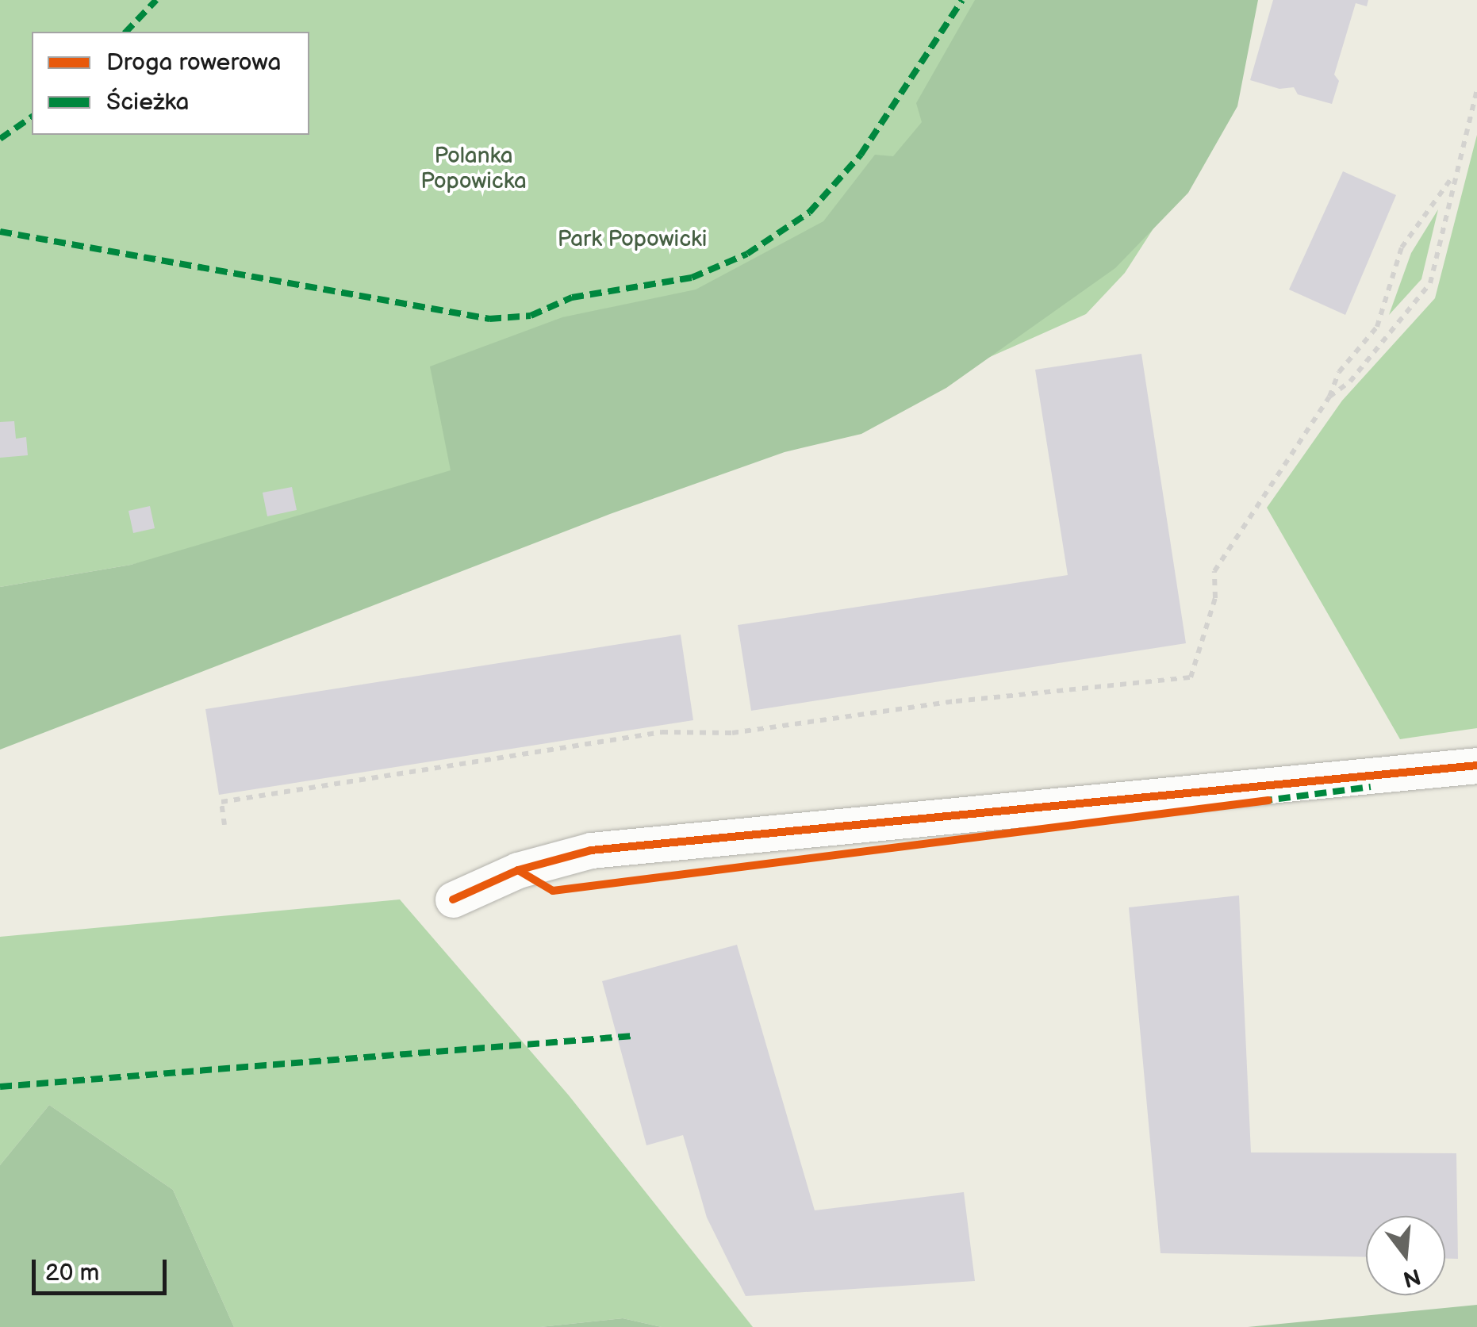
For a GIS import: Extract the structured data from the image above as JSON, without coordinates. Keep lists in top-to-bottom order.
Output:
{
  "parks": ["Polanka Popowicka", "Park Popowicki"],
  "legend": ["Droga rowerowa", "Ścieżka"],
  "scale_bar": "20 m",
  "north": "bottom"
}
